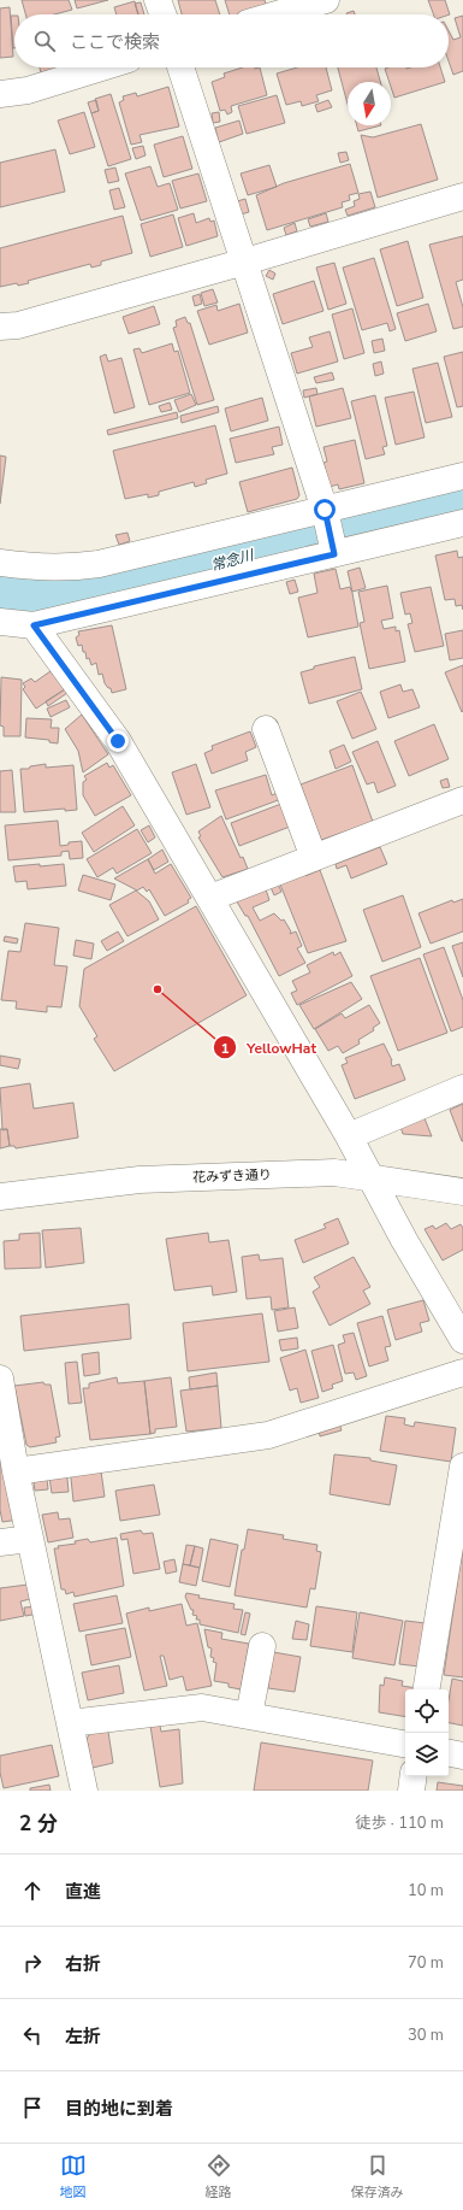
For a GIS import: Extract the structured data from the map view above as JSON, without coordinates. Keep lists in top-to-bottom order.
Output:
{
  "streets": {
    "street": ["花みずき通り"]
  },
  "water": ["常念川"],
  "places": ["YellowHat"],
  "north": "bottom",
  "page": {
    "search": "ここで検索",
    "heading": ["2 分", "徒歩 · 110 m"],
    "list": [
      ["直進", "10 m"],
      ["右折", "70 m"],
      ["左折", "30 m"],
      "目的地に到着"
    ],
    "nav": ["地図", "経路", "保存済み"]
  }
}
